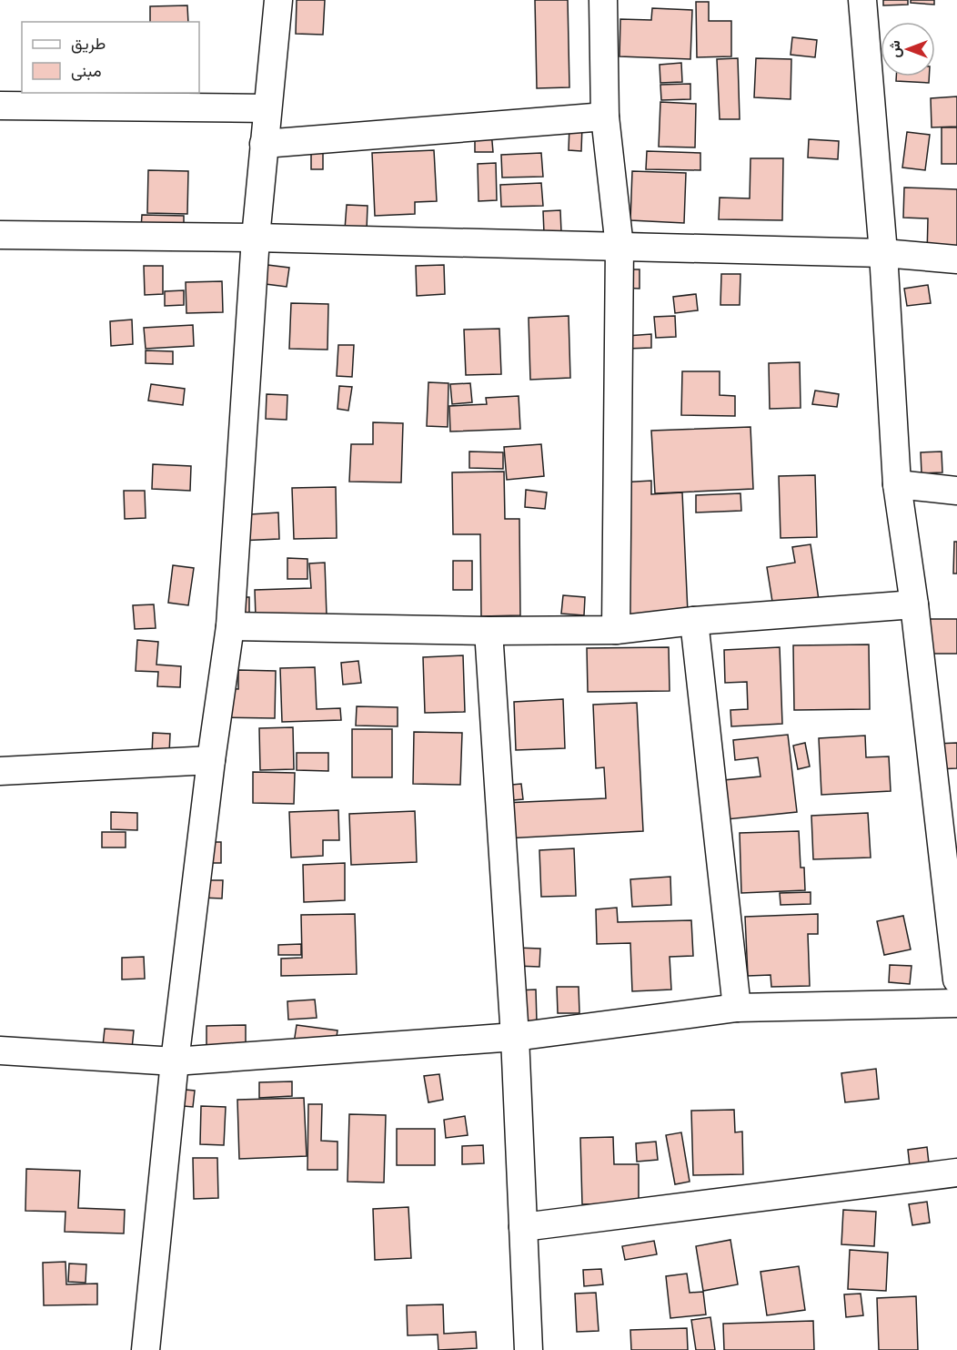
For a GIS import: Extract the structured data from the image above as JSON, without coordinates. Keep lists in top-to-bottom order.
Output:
{
  "legend": ["طريق", "مبنى"],
  "north": "left"
}
